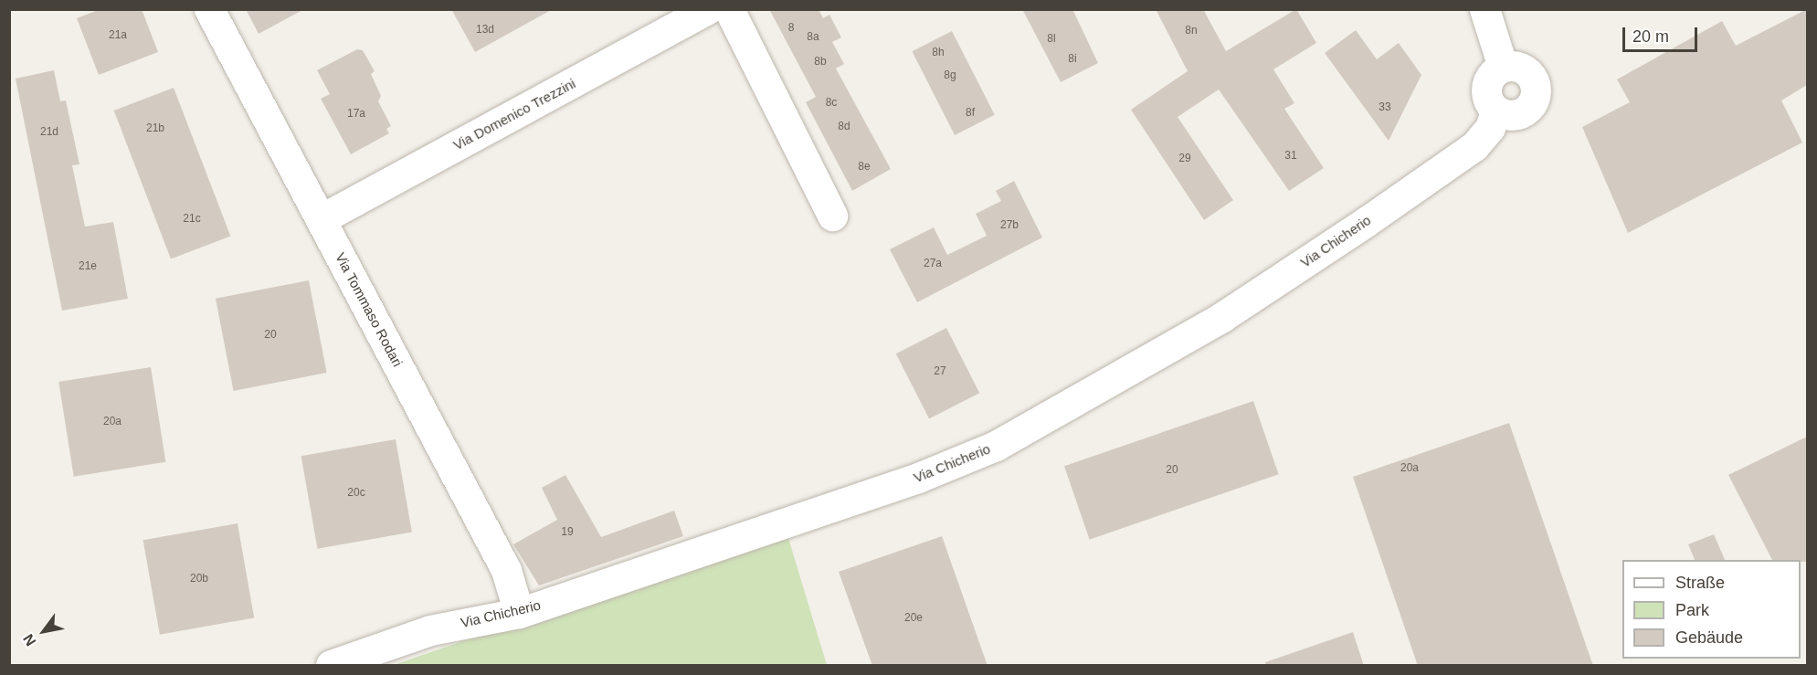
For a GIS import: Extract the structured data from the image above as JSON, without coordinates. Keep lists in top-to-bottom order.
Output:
{
  "streets": {
    "street": ["Via Domenico Trezzini", "Via Chicherio", "Via Tommaso Rodari"]
  },
  "crossings": [
    ["Via Domenico Trezzini", "Via Tommaso Rodari"],
    ["Via Chicherio", "Via Tommaso Rodari"]
  ],
  "house_numbers": [
    "8",
    "13d",
    "8n",
    "21a",
    "8a",
    "8l",
    "8h",
    "8i",
    "8b",
    "8g",
    "8c",
    "33",
    "8f",
    "17a",
    "8d",
    "21b",
    "21d",
    "31",
    "29",
    "8e",
    "21c",
    "27b",
    "27a",
    "21e",
    "20",
    "27",
    "20a",
    "20a",
    "20",
    "20c",
    "19",
    "20b",
    "20e"
  ],
  "legend": ["Straße", "Park", "Gebäude"],
  "scale_bar": "20 m",
  "north": "bottom left"
}
